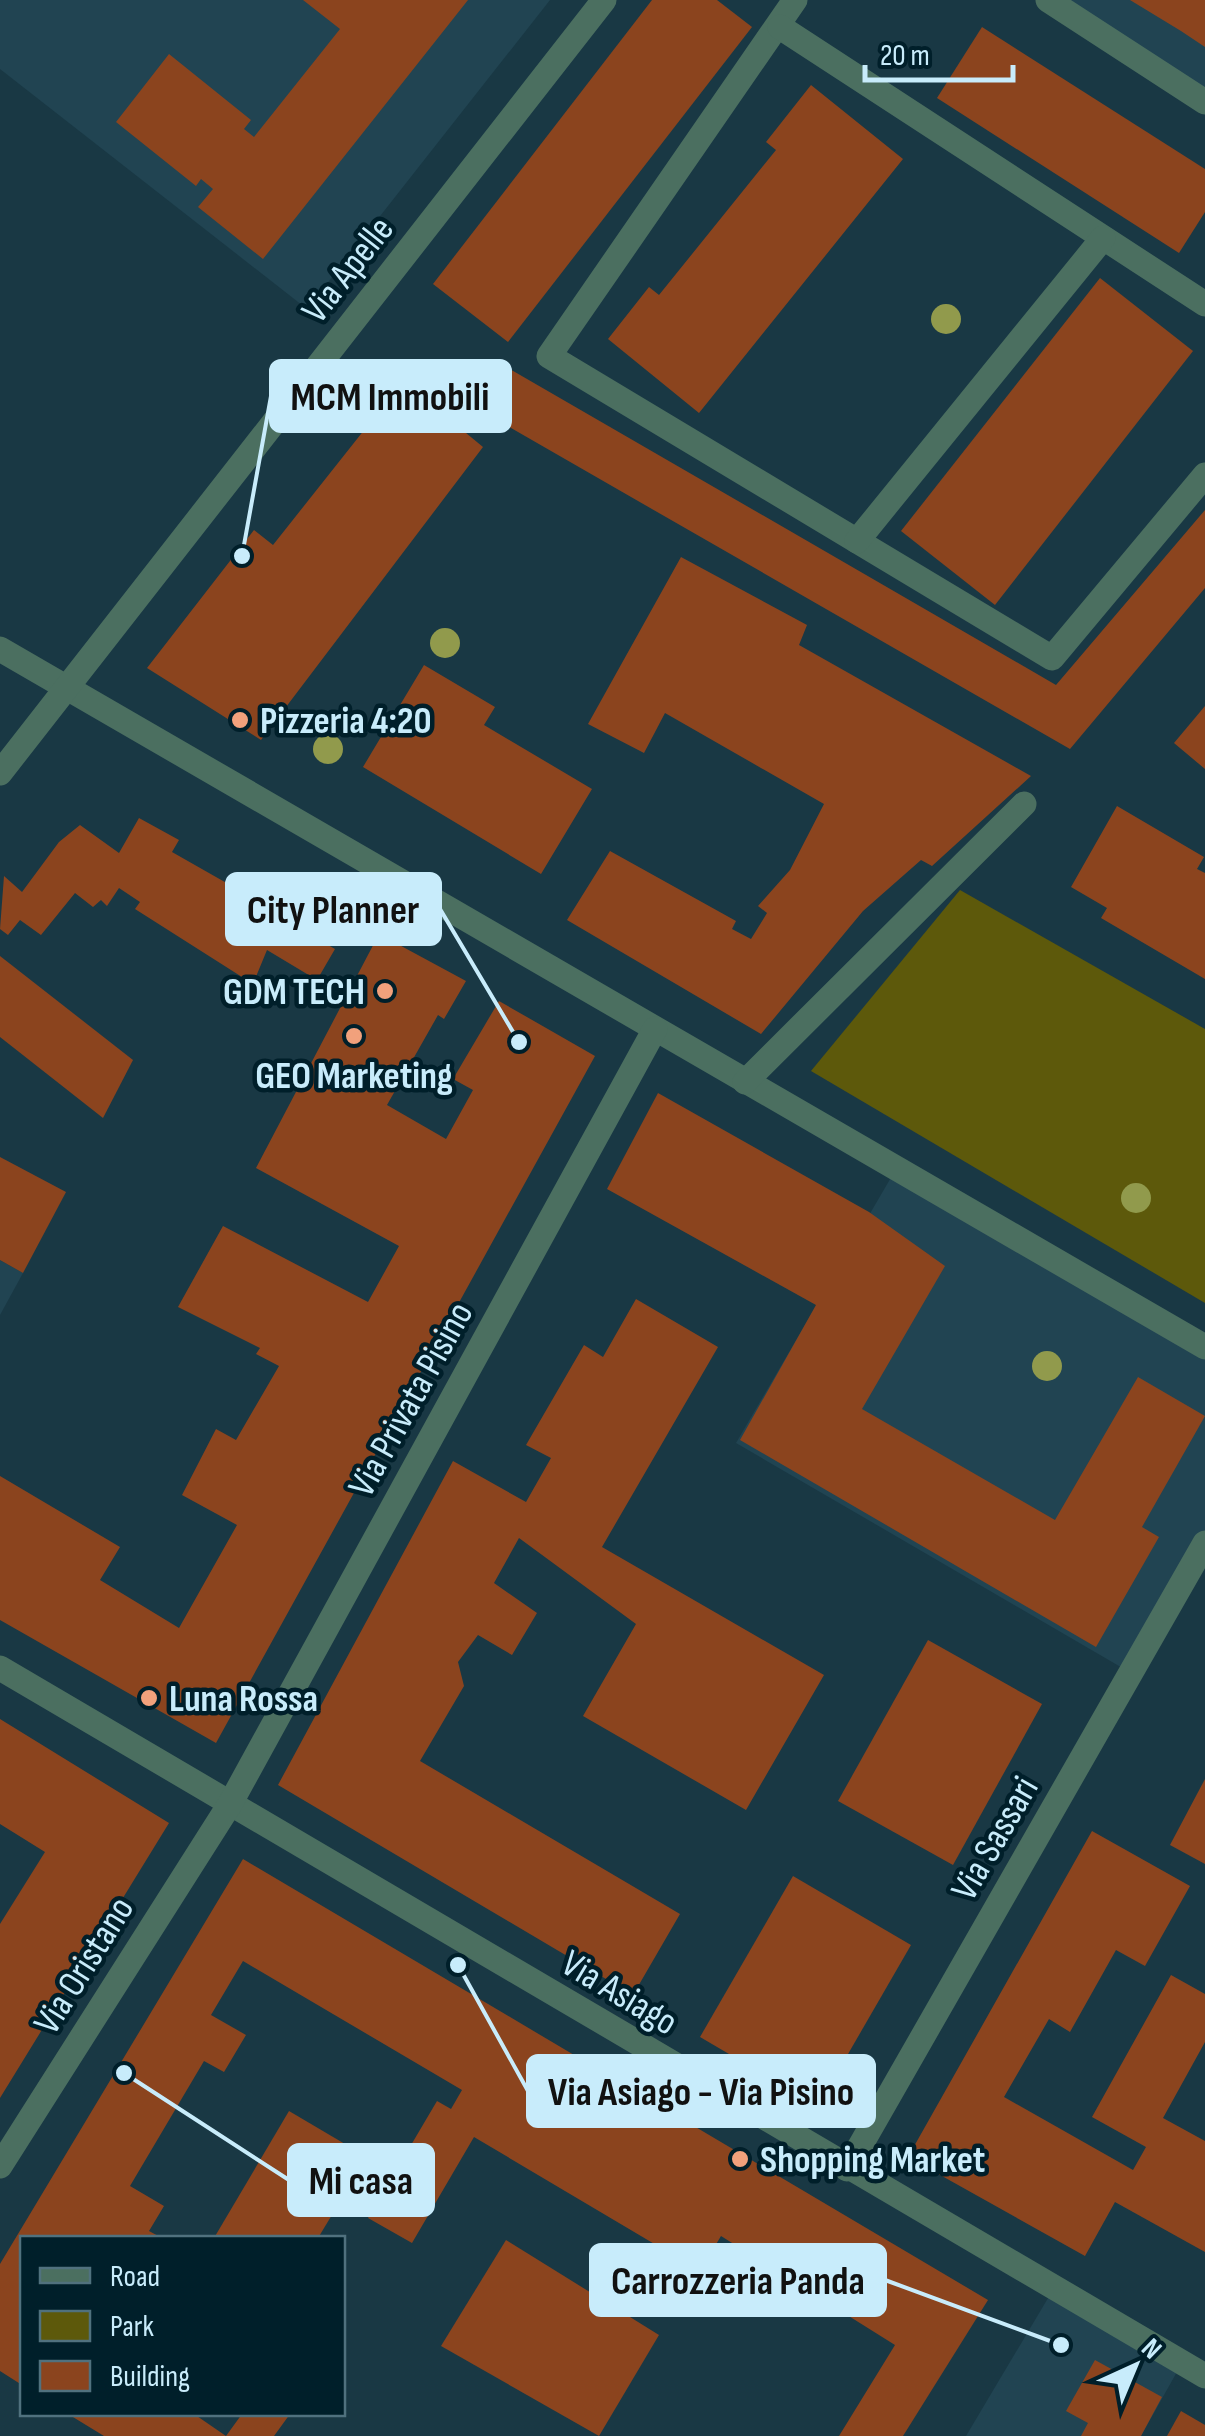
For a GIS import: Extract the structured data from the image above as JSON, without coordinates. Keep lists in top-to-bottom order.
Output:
{
  "streets": {
    "street": [
      "Via Apelle",
      "Via Privata Pisino",
      "Via Sassari",
      "Via Oristano",
      "Via Asiago"
    ]
  },
  "crossings": [
    ["Via Privata Pisino", "Via Oristano"],
    ["Via Privata Pisino", "Via Asiago"],
    ["Via Sassari", "Via Asiago"],
    ["Via Oristano", "Via Asiago"]
  ],
  "places": [
    "MCM Immobili",
    "Pizzeria 4:20",
    "GDM TECH",
    "GEO Marketing",
    "City Planner",
    "Luna Rossa",
    "Via Asiago - Via Pisino",
    "Mi casa",
    "Shopping Market",
    "Carrozzeria Panda"
  ],
  "legend": ["Road", "Park", "Building"],
  "scale_bar": "20 m",
  "north": "top right"
}
